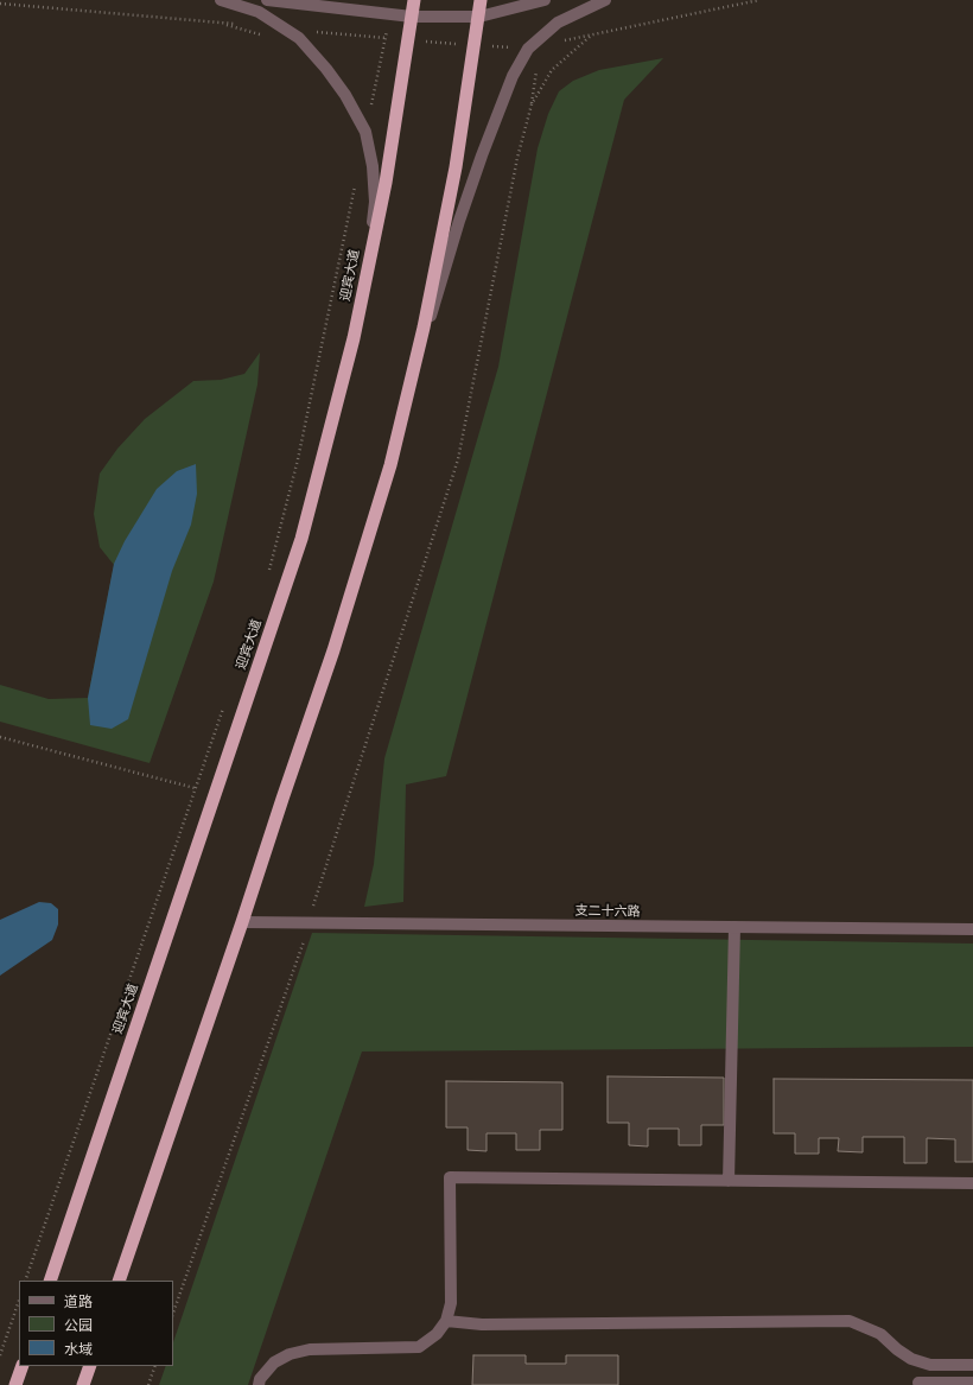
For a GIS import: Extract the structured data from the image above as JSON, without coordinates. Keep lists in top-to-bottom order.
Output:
{
  "streets": {
    "highway": ["迎宾大道"],
    "street": ["支二十六路"]
  },
  "legend": ["道路", "公园", "水域"]
}
